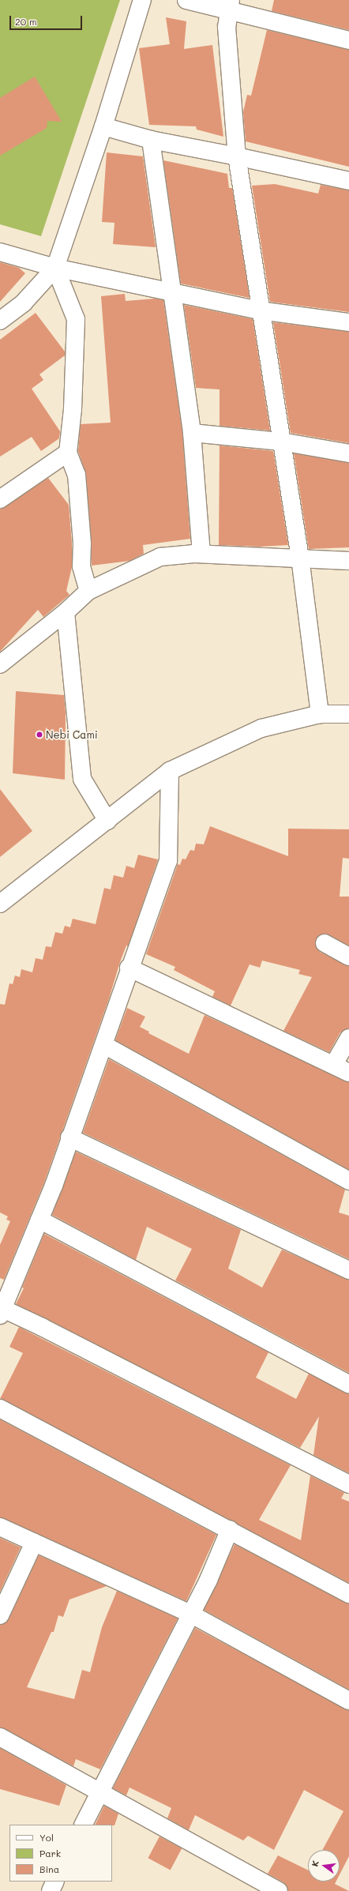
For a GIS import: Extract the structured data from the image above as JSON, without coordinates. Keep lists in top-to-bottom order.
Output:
{
  "places": ["Nebi Cami"],
  "legend": ["Yol", "Park", "Bina"],
  "scale_bar": "20 m",
  "north": "left"
}
